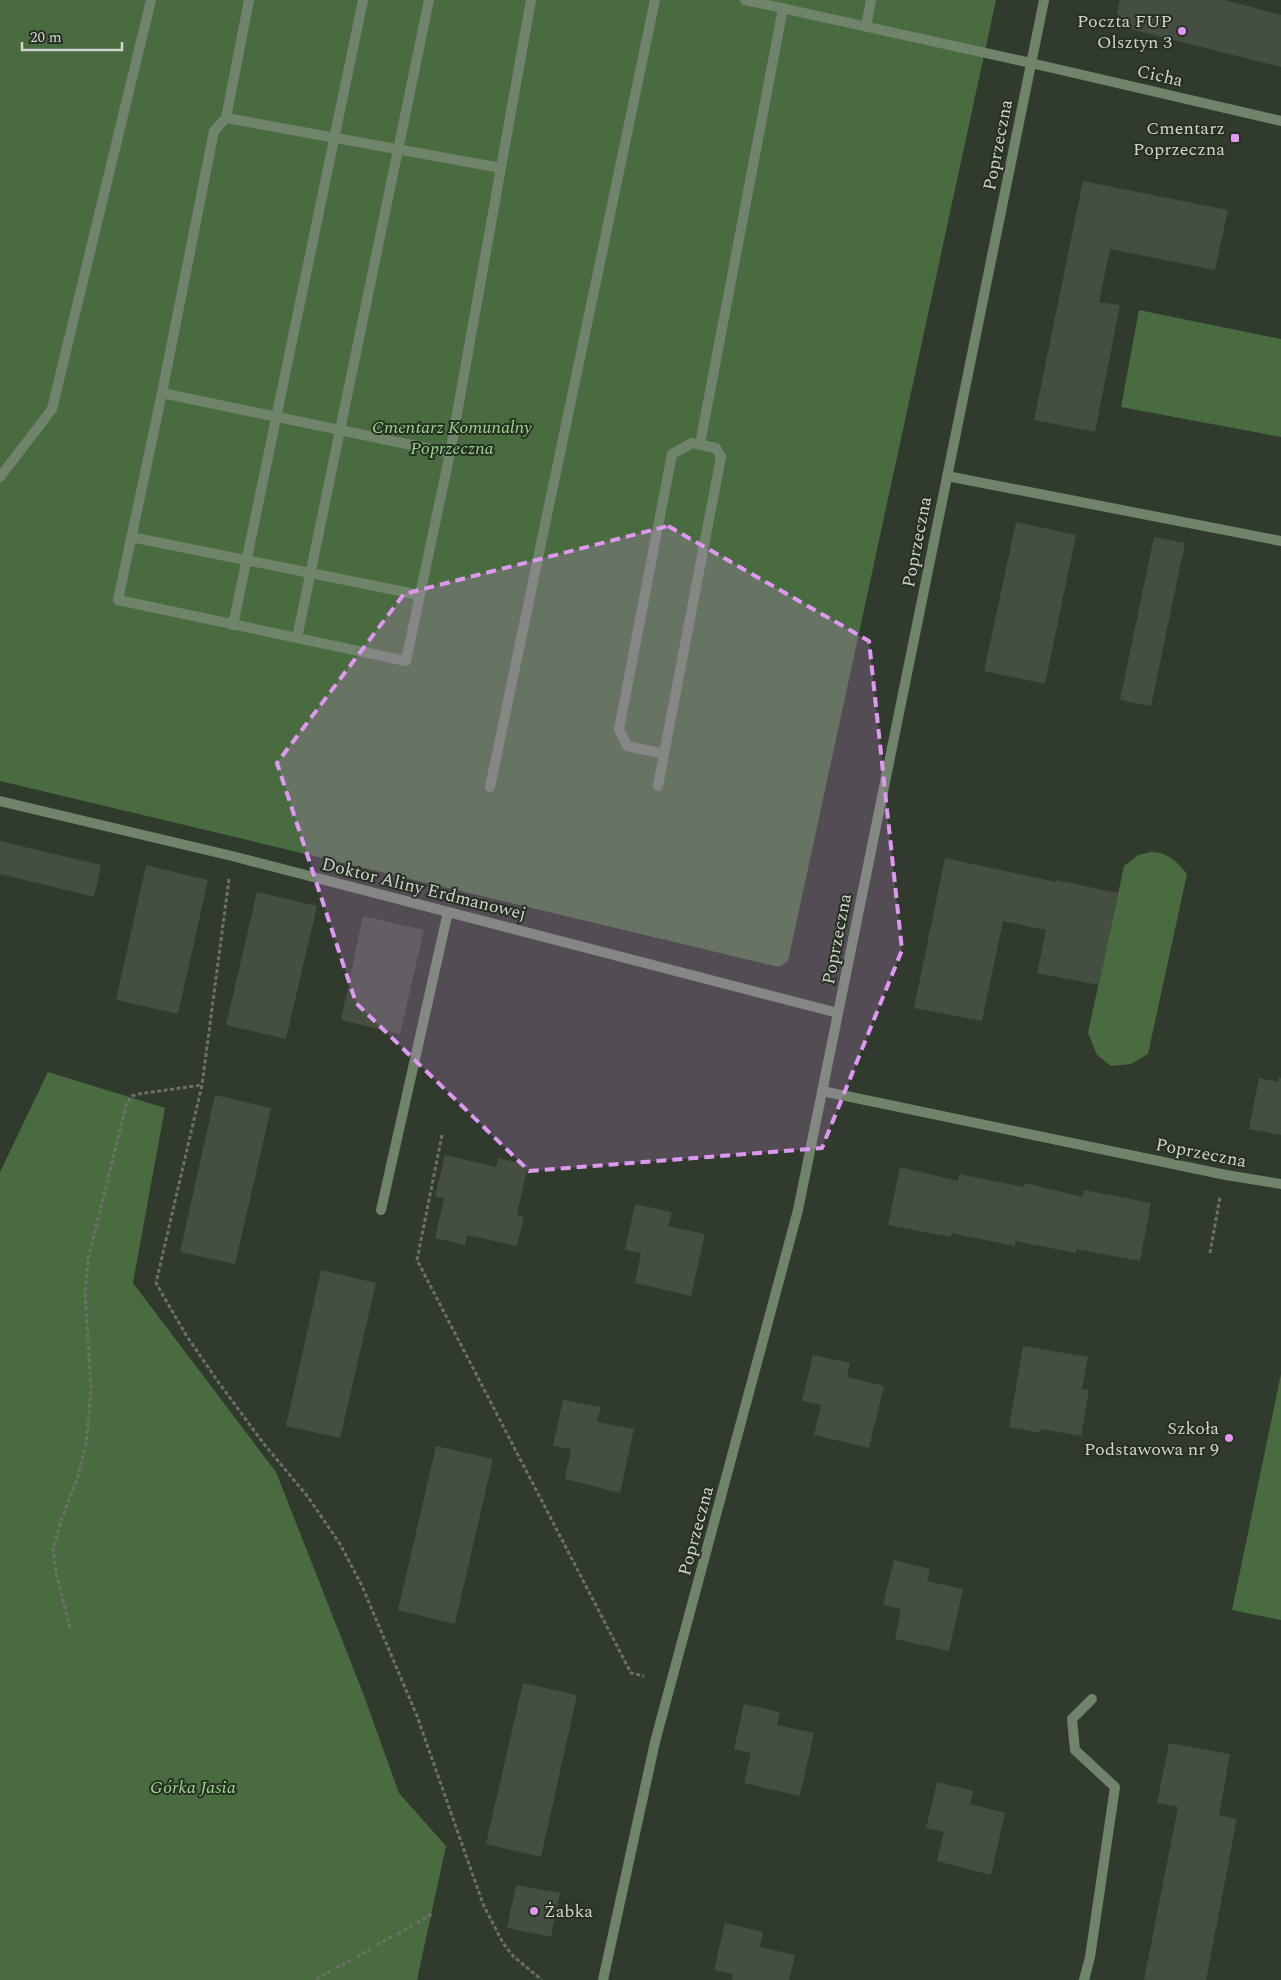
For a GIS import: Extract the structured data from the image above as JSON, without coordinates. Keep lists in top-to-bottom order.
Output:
{
  "streets": {
    "street": ["Cicha", "Poprzeczna", "Doktor Aliny Erdmanowej"]
  },
  "crossings": [
    ["Cicha", "Poprzeczna"],
    ["Poprzeczna", "Doktor Aliny Erdmanowej"]
  ],
  "parks": ["Cmentarz Komunalny Poprzeczna", "Górka Jasia"],
  "places": {
    "other": ["Poczta FUP Olsztyn 3", "Szkoła Podstawowa nr 9", "Żabka"],
    "transit": ["Cmentarz Poprzeczna"]
  },
  "scale_bar": "20 m"
}
